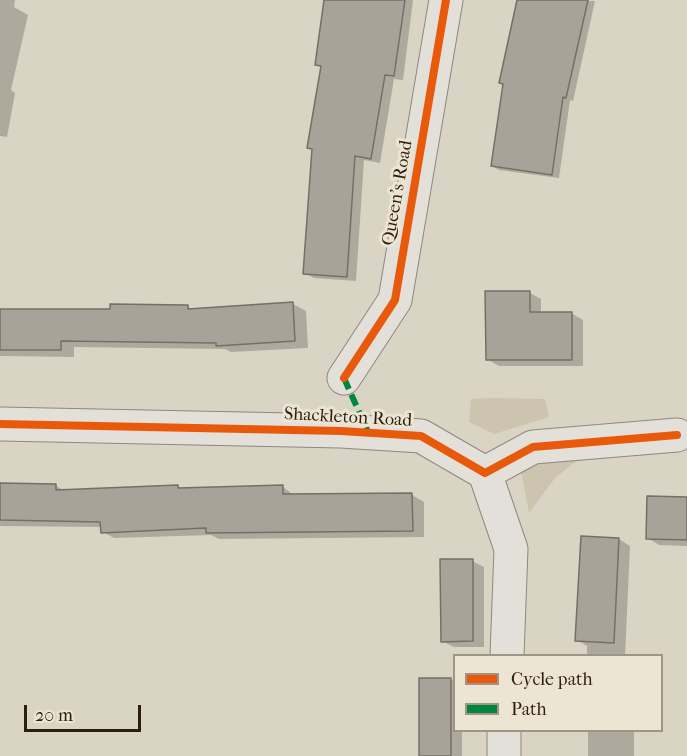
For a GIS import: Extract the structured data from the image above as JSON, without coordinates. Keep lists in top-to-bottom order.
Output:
{
  "streets": {
    "street": ["Queen's Road", "Shackleton Road"]
  },
  "legend": ["Cycle path", "Path"],
  "scale_bar": "20 m"
}
